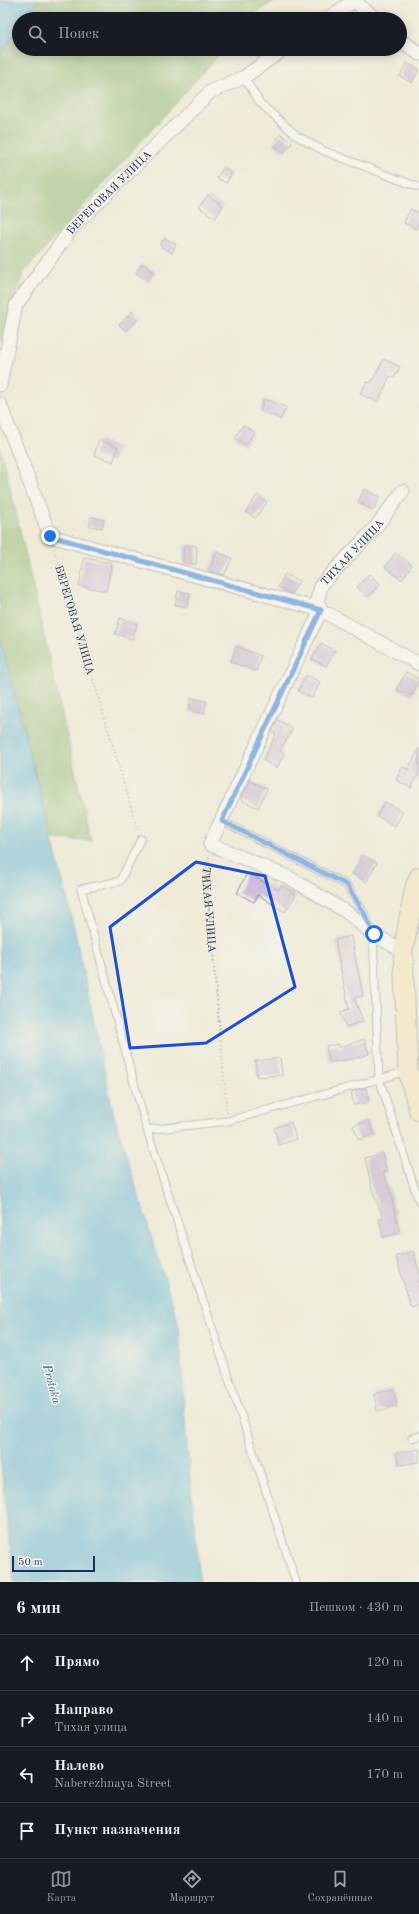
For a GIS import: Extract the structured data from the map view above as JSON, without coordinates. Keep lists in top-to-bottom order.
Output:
{
  "streets": {
    "street": ["БЕРЕГОВАЯ УЛИЦА", "ТИХАЯ УЛИЦА"]
  },
  "water": ["Protoka"],
  "scale_bar": "50 m",
  "page": {
    "search": "Поиск",
    "scale": "50 m",
    "heading": ["6 мин", "Пешком · 430 m"],
    "list": [
      ["Прямо", "120 m"],
      ["Направо", "Тихая улица", "140 m"],
      ["Налево", "Naberezhnaya Street", "170 m"],
      "Пункт назначения"
    ],
    "nav": ["Карта", "Маршрут", "Сохранённые"]
  }
}
